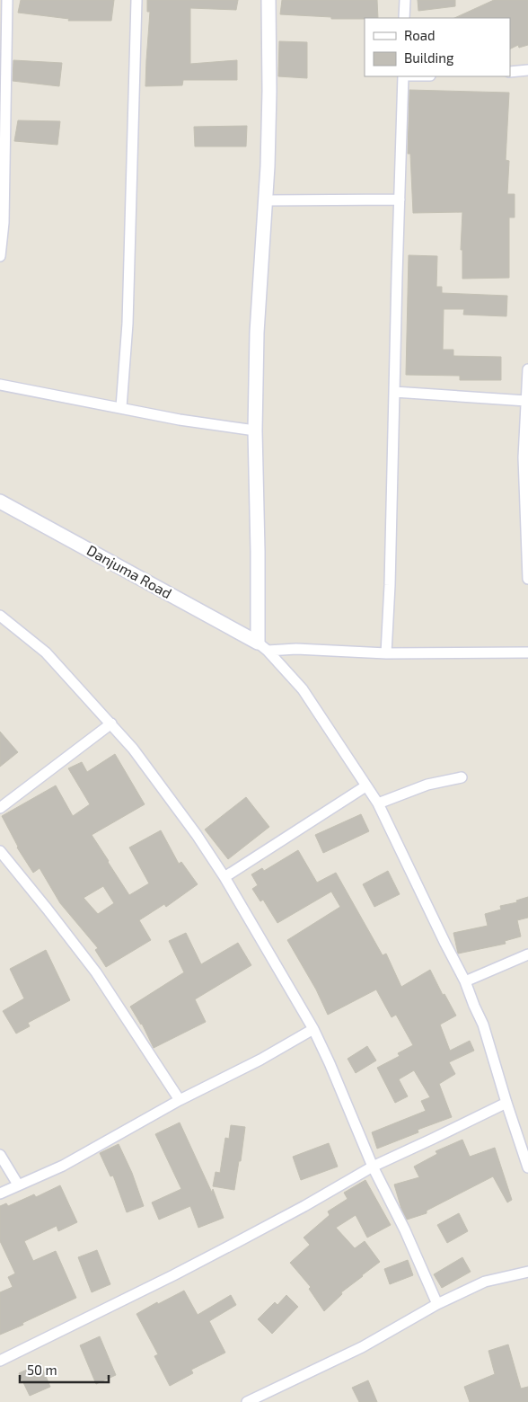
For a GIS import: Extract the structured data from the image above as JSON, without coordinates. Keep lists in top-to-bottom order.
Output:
{
  "streets": {
    "street": ["Danjuma Road"]
  },
  "legend": ["Road", "Building"],
  "scale_bar": "50 m"
}
